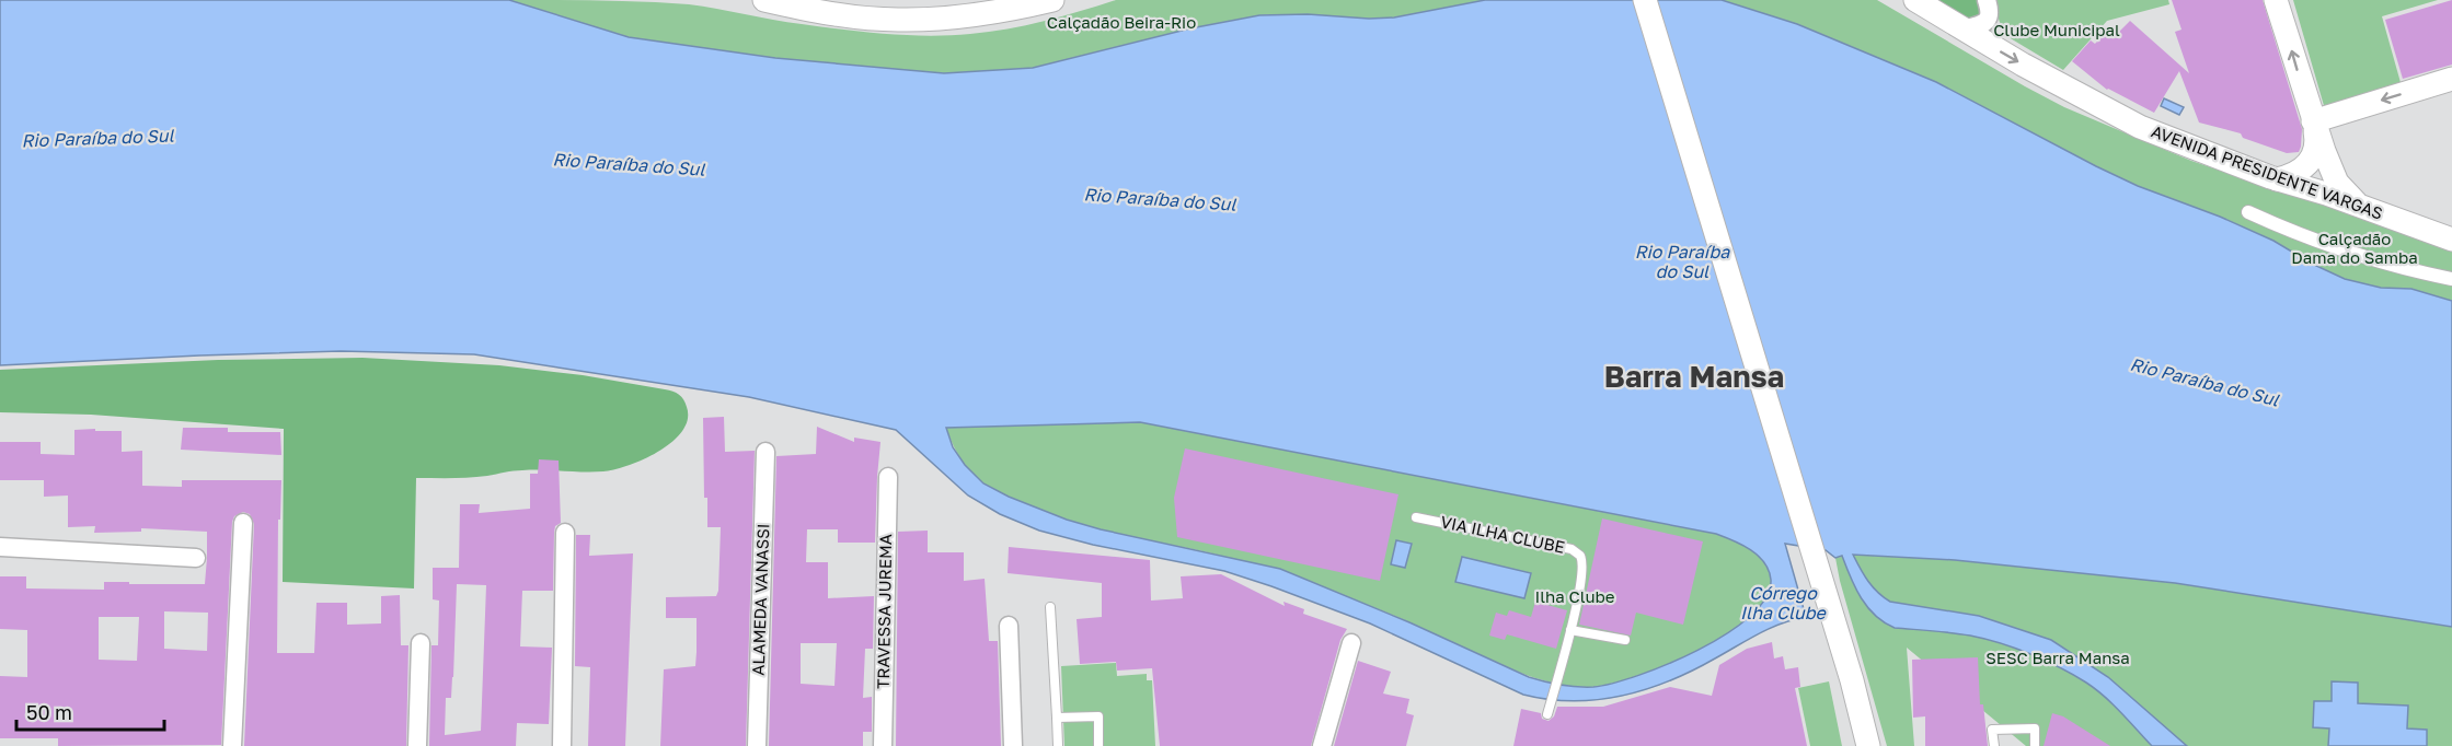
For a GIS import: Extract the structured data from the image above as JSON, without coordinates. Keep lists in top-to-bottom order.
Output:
{
  "streets": {
    "street": ["AVENIDA PRESIDENTE VARGAS", "ALAMEDA VANASSI", "TRAVESSA JUREMA"],
    "lane": ["VIA ILHA CLUBE"]
  },
  "one_way": ["AVENIDA PRESIDENTE VARGAS"],
  "districts": ["Barra Mansa"],
  "water": ["Rio Paraíba do Sul", "Córrego Ilha Clube"],
  "parks": [
    "Calçadão Beira-Rio",
    "Clube Municipal",
    "Calçadão Dama do Samba",
    "Ilha Clube",
    "SESC Barra Mansa"
  ],
  "scale_bar": "50 m"
}
